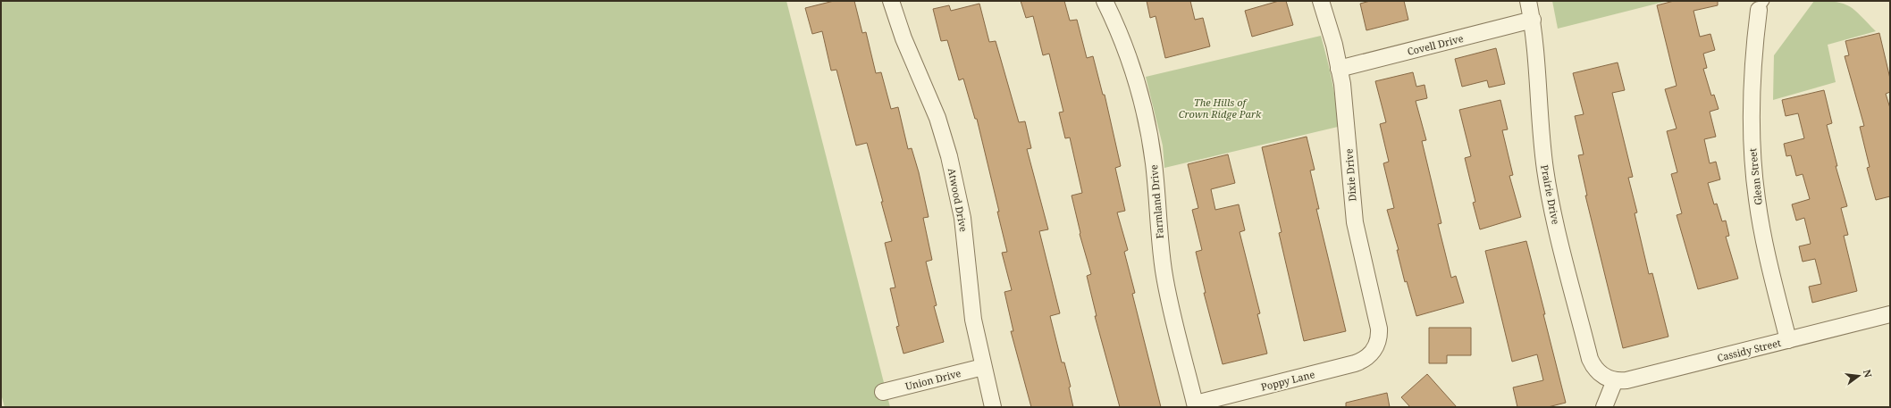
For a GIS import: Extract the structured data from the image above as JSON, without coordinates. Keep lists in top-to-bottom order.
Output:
{
  "streets": {
    "street": [
      "Covell Drive",
      "Dixie Drive",
      "Glean Street",
      "Prairie Drive",
      "Atwood Drive",
      "Farmland Drive",
      "Cassidy Street",
      "Union Drive",
      "Poppy Lane"
    ]
  },
  "crossings": [
    ["Covell Drive", "Dixie Drive"],
    ["Covell Drive", "Prairie Drive"],
    ["Dixie Drive", "Poppy Lane"],
    ["Glean Street", "Cassidy Street"],
    ["Prairie Drive", "Cassidy Street"],
    ["Atwood Drive", "Union Drive"],
    ["Farmland Drive", "Poppy Lane"]
  ],
  "parks": ["The Hills of Crown Ridge Park"],
  "north": "right"
}
